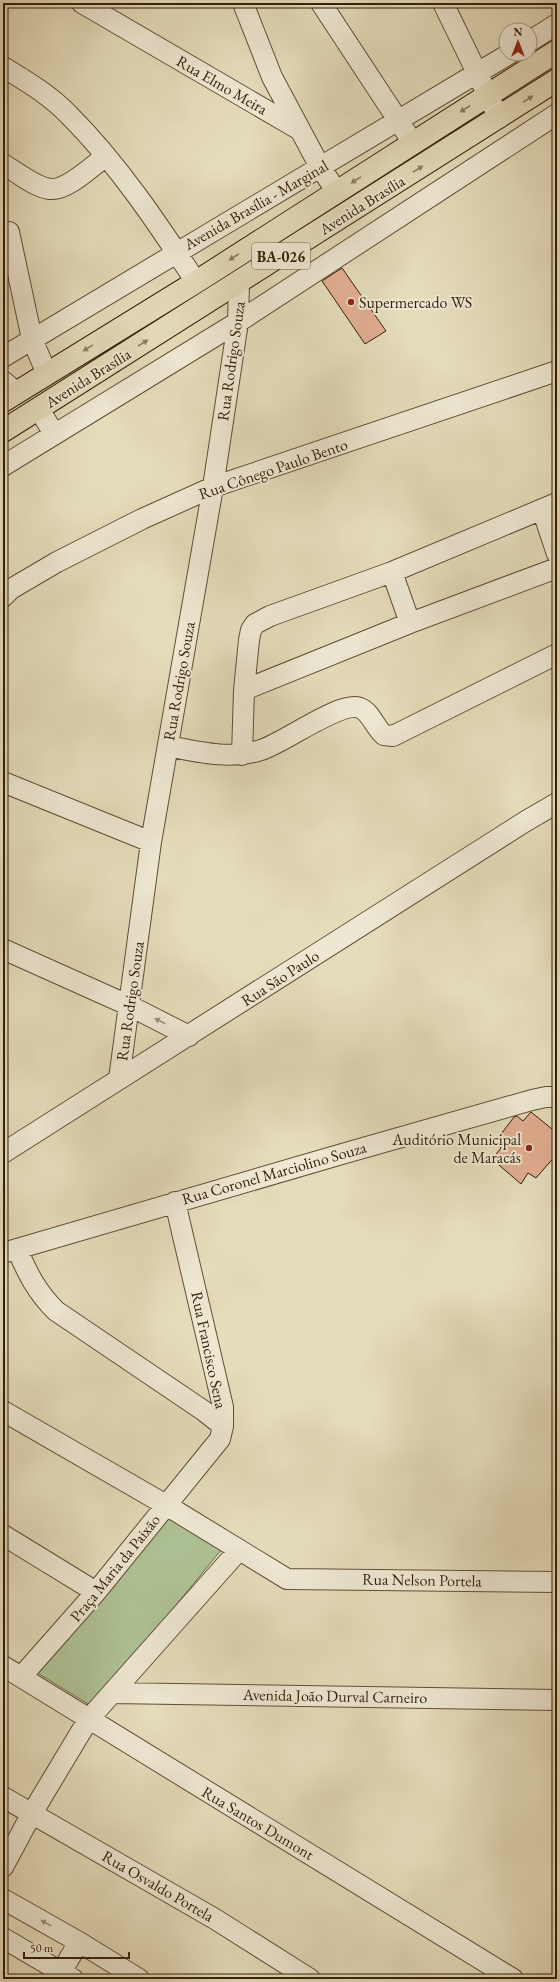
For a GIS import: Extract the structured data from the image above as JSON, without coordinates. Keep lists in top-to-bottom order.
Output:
{
  "streets": {
    "main road": ["Avenida Brasília", "BA-026"],
    "street": [
      "Rua Elmo Meira",
      "Avenida Brasília - Marginal",
      "Rua Rodrigo Souza",
      "Rua Cônego Paulo Bento",
      "Rua São Paulo",
      "Rua Coronel Marciolino Souza",
      "Rua Francisco Sena",
      "Praça Maria da Paixão",
      "Rua Nelson Portela",
      "Avenida João Durval Carneiro",
      "Rua Santos Dumont",
      "Rua Osvaldo Portela"
    ]
  },
  "crossings": [
    ["Avenida Brasília", "Rua Rodrigo Souza"],
    ["Rua Rodrigo Souza", "Rua Cônego Paulo Bento"],
    ["Rua Rodrigo Souza", "Rua São Paulo"],
    ["Rua Coronel Marciolino Souza", "Rua Francisco Sena"],
    ["Rua Francisco Sena", "Praça Maria da Paixão"],
    ["Praça Maria da Paixão", "Rua Nelson Portela"],
    ["Praça Maria da Paixão", "Rua Santos Dumont"]
  ],
  "places": ["Supermercado WS", "Auditório Municipal de Maracás"],
  "scale_bar": "50 m",
  "north": "top"
}
